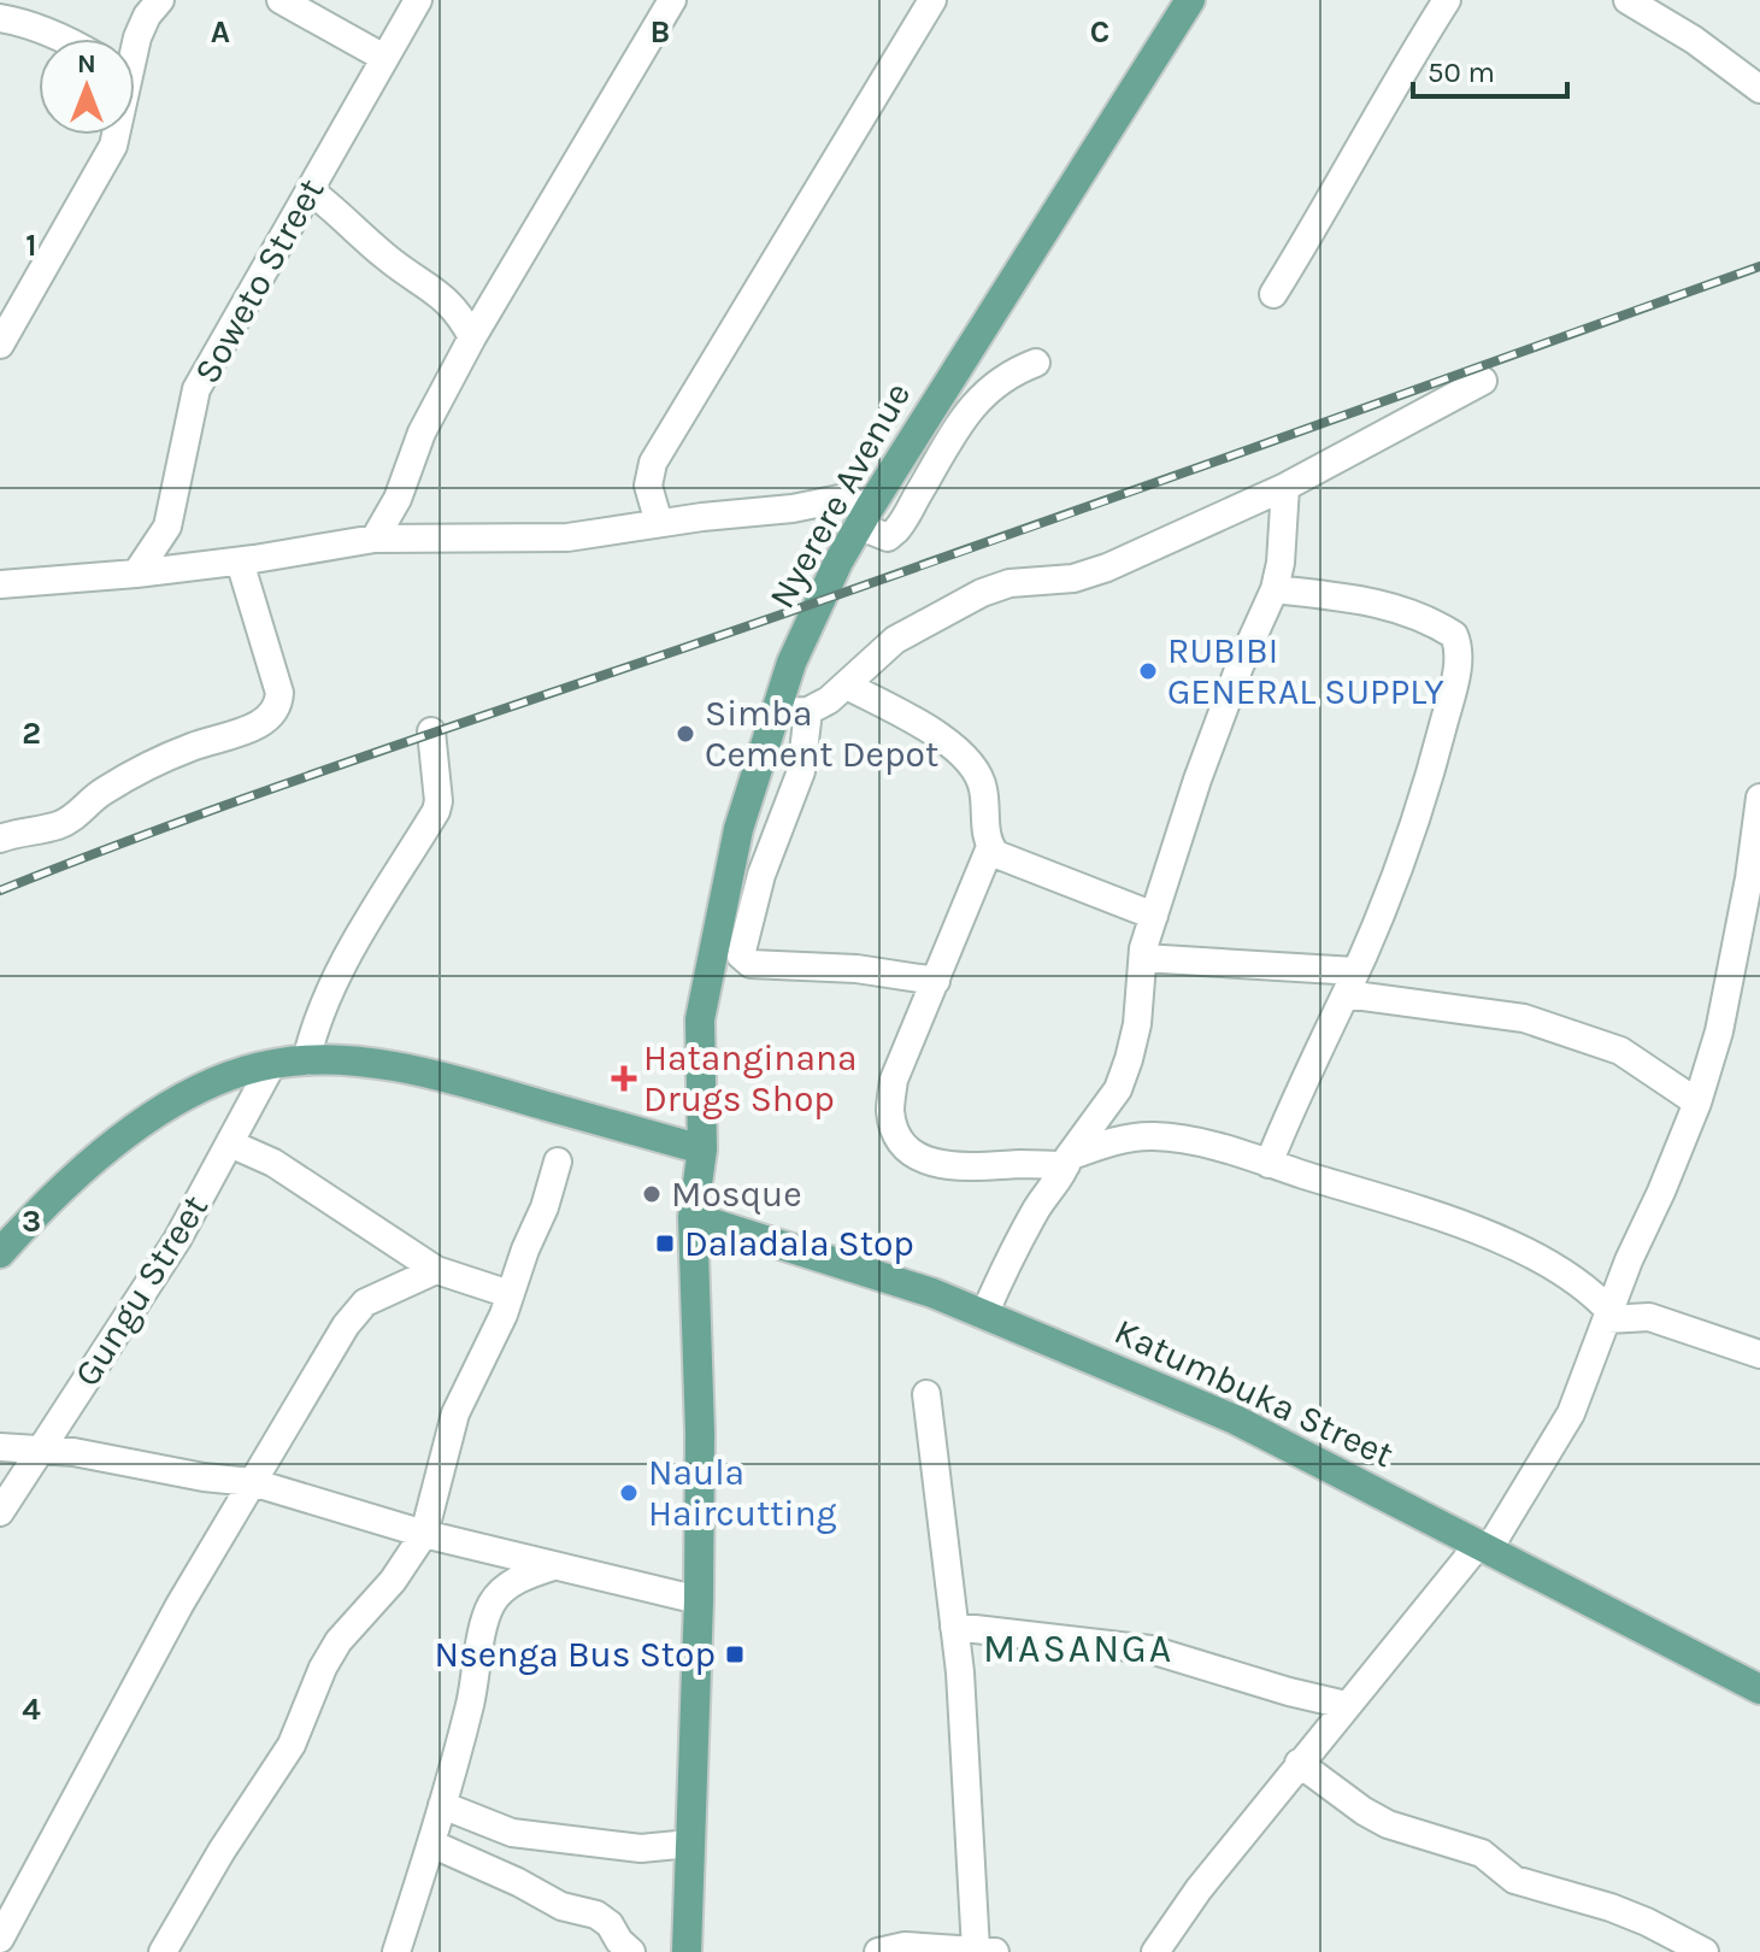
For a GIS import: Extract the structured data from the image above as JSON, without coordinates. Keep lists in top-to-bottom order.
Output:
{
  "streets": {
    "main road": ["Nyerere Avenue", "Katumbuka Street"],
    "street": ["Soweto Street", "Gungu Street"]
  },
  "crossings": [
    ["Nyerere Avenue", "Katumbuka Street"]
  ],
  "districts": ["MASANGA"],
  "places": {
    "other": [
      "RUBIBI GENERAL SUPPLY",
      "Simba Cement Depot",
      "Mosque",
      "Naula Haircutting"
    ],
    "health": ["Hatanginana Drugs Shop"],
    "transit": ["Daladala Stop", "Nsenga Bus Stop"]
  },
  "scale_bar": "50 m",
  "north": "top",
  "grid": {
    "columns": ["A", "B", "C"],
    "rows": [
      "1",
      "2",
      "3",
      "4"
    ]
  }
}
